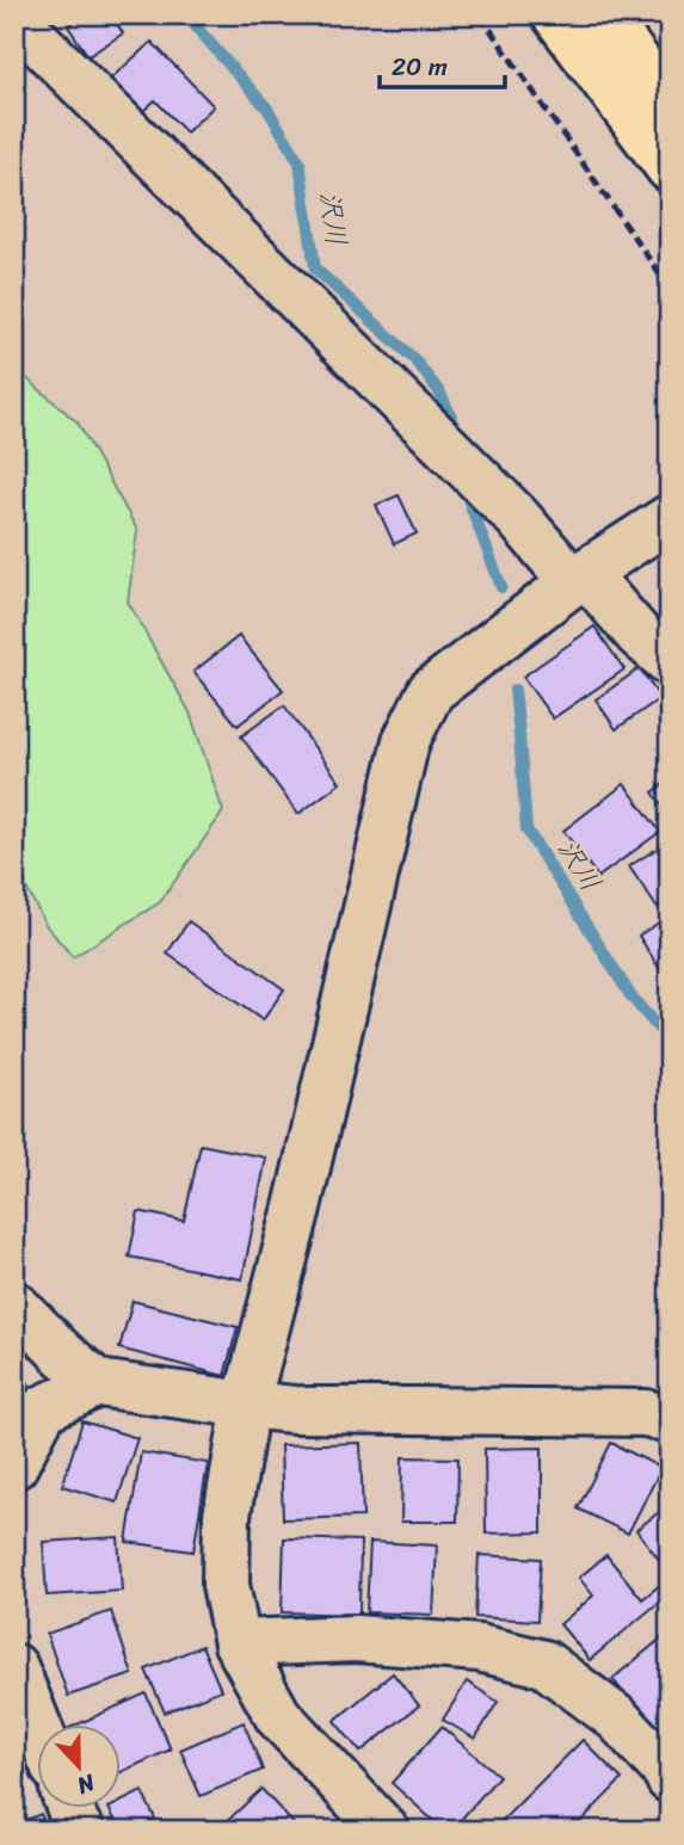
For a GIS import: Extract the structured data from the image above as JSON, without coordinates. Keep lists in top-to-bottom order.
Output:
{
  "water": ["沢川"],
  "scale_bar": "20 m",
  "north": "bottom"
}
